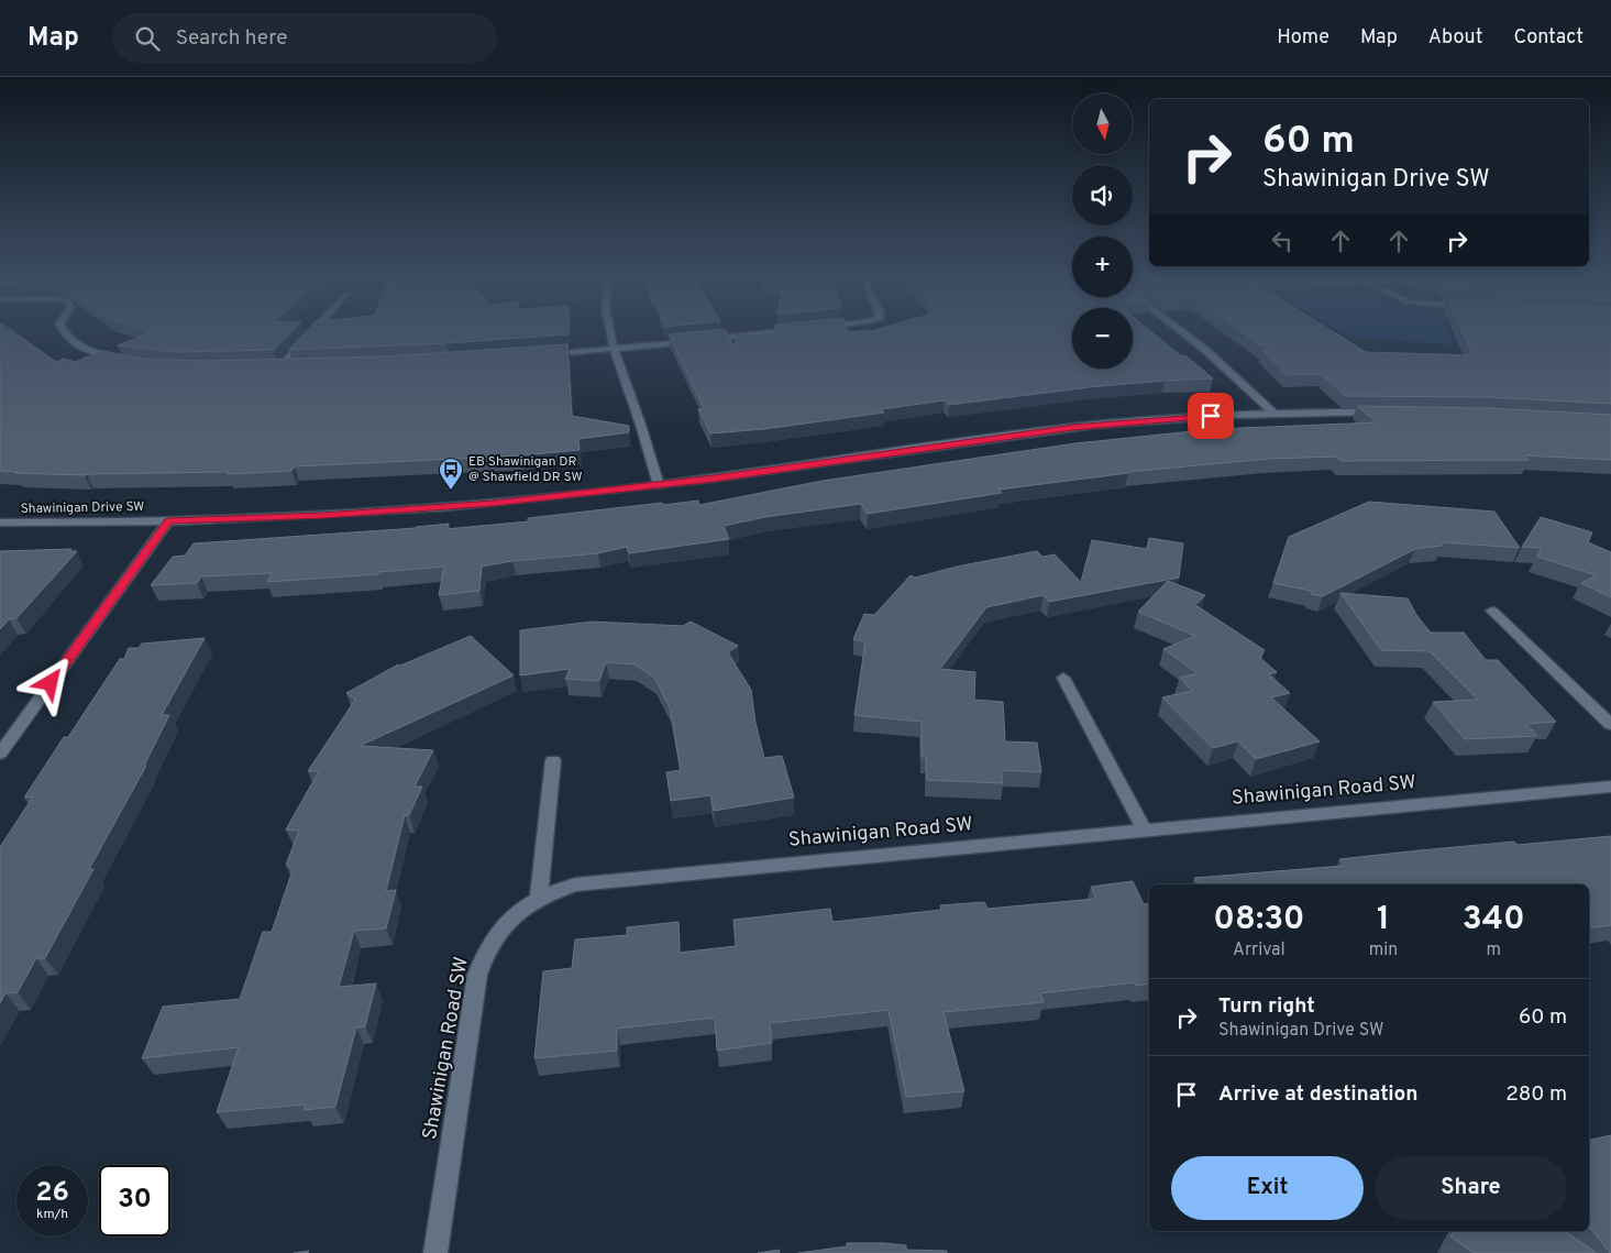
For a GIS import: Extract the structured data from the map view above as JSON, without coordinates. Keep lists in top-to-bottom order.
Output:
{
  "streets": {
    "street": ["Shawinigan Drive SW", "Shawinigan Road SW"]
  },
  "places": {
    "bus stop": ["EB Shawinigan DR @ Shawfield DR SW"]
  },
  "north": "bottom",
  "page": {
    "header": "Map",
    "search": "Search here",
    "nav": [
      "Home",
      "Map",
      "About",
      "Contact"
    ],
    "map_buttons": ["+", "−"],
    "turn": ["60 m", "Shawinigan Drive SW"],
    "eta": [
      "08:30",
      "Arrival",
      "1",
      "min",
      "340",
      "m"
    ],
    "list": [
      {
        "name": "Turn right",
        "note": "Shawinigan Drive SW",
        "value": "60 m"
      },
      {
        "name": "Arrive at destination",
        "value": "280 m"
      }
    ],
    "buttons": ["Exit", "Share"],
    "speed": "26 km/h",
    "limit": "30"
  }
}
